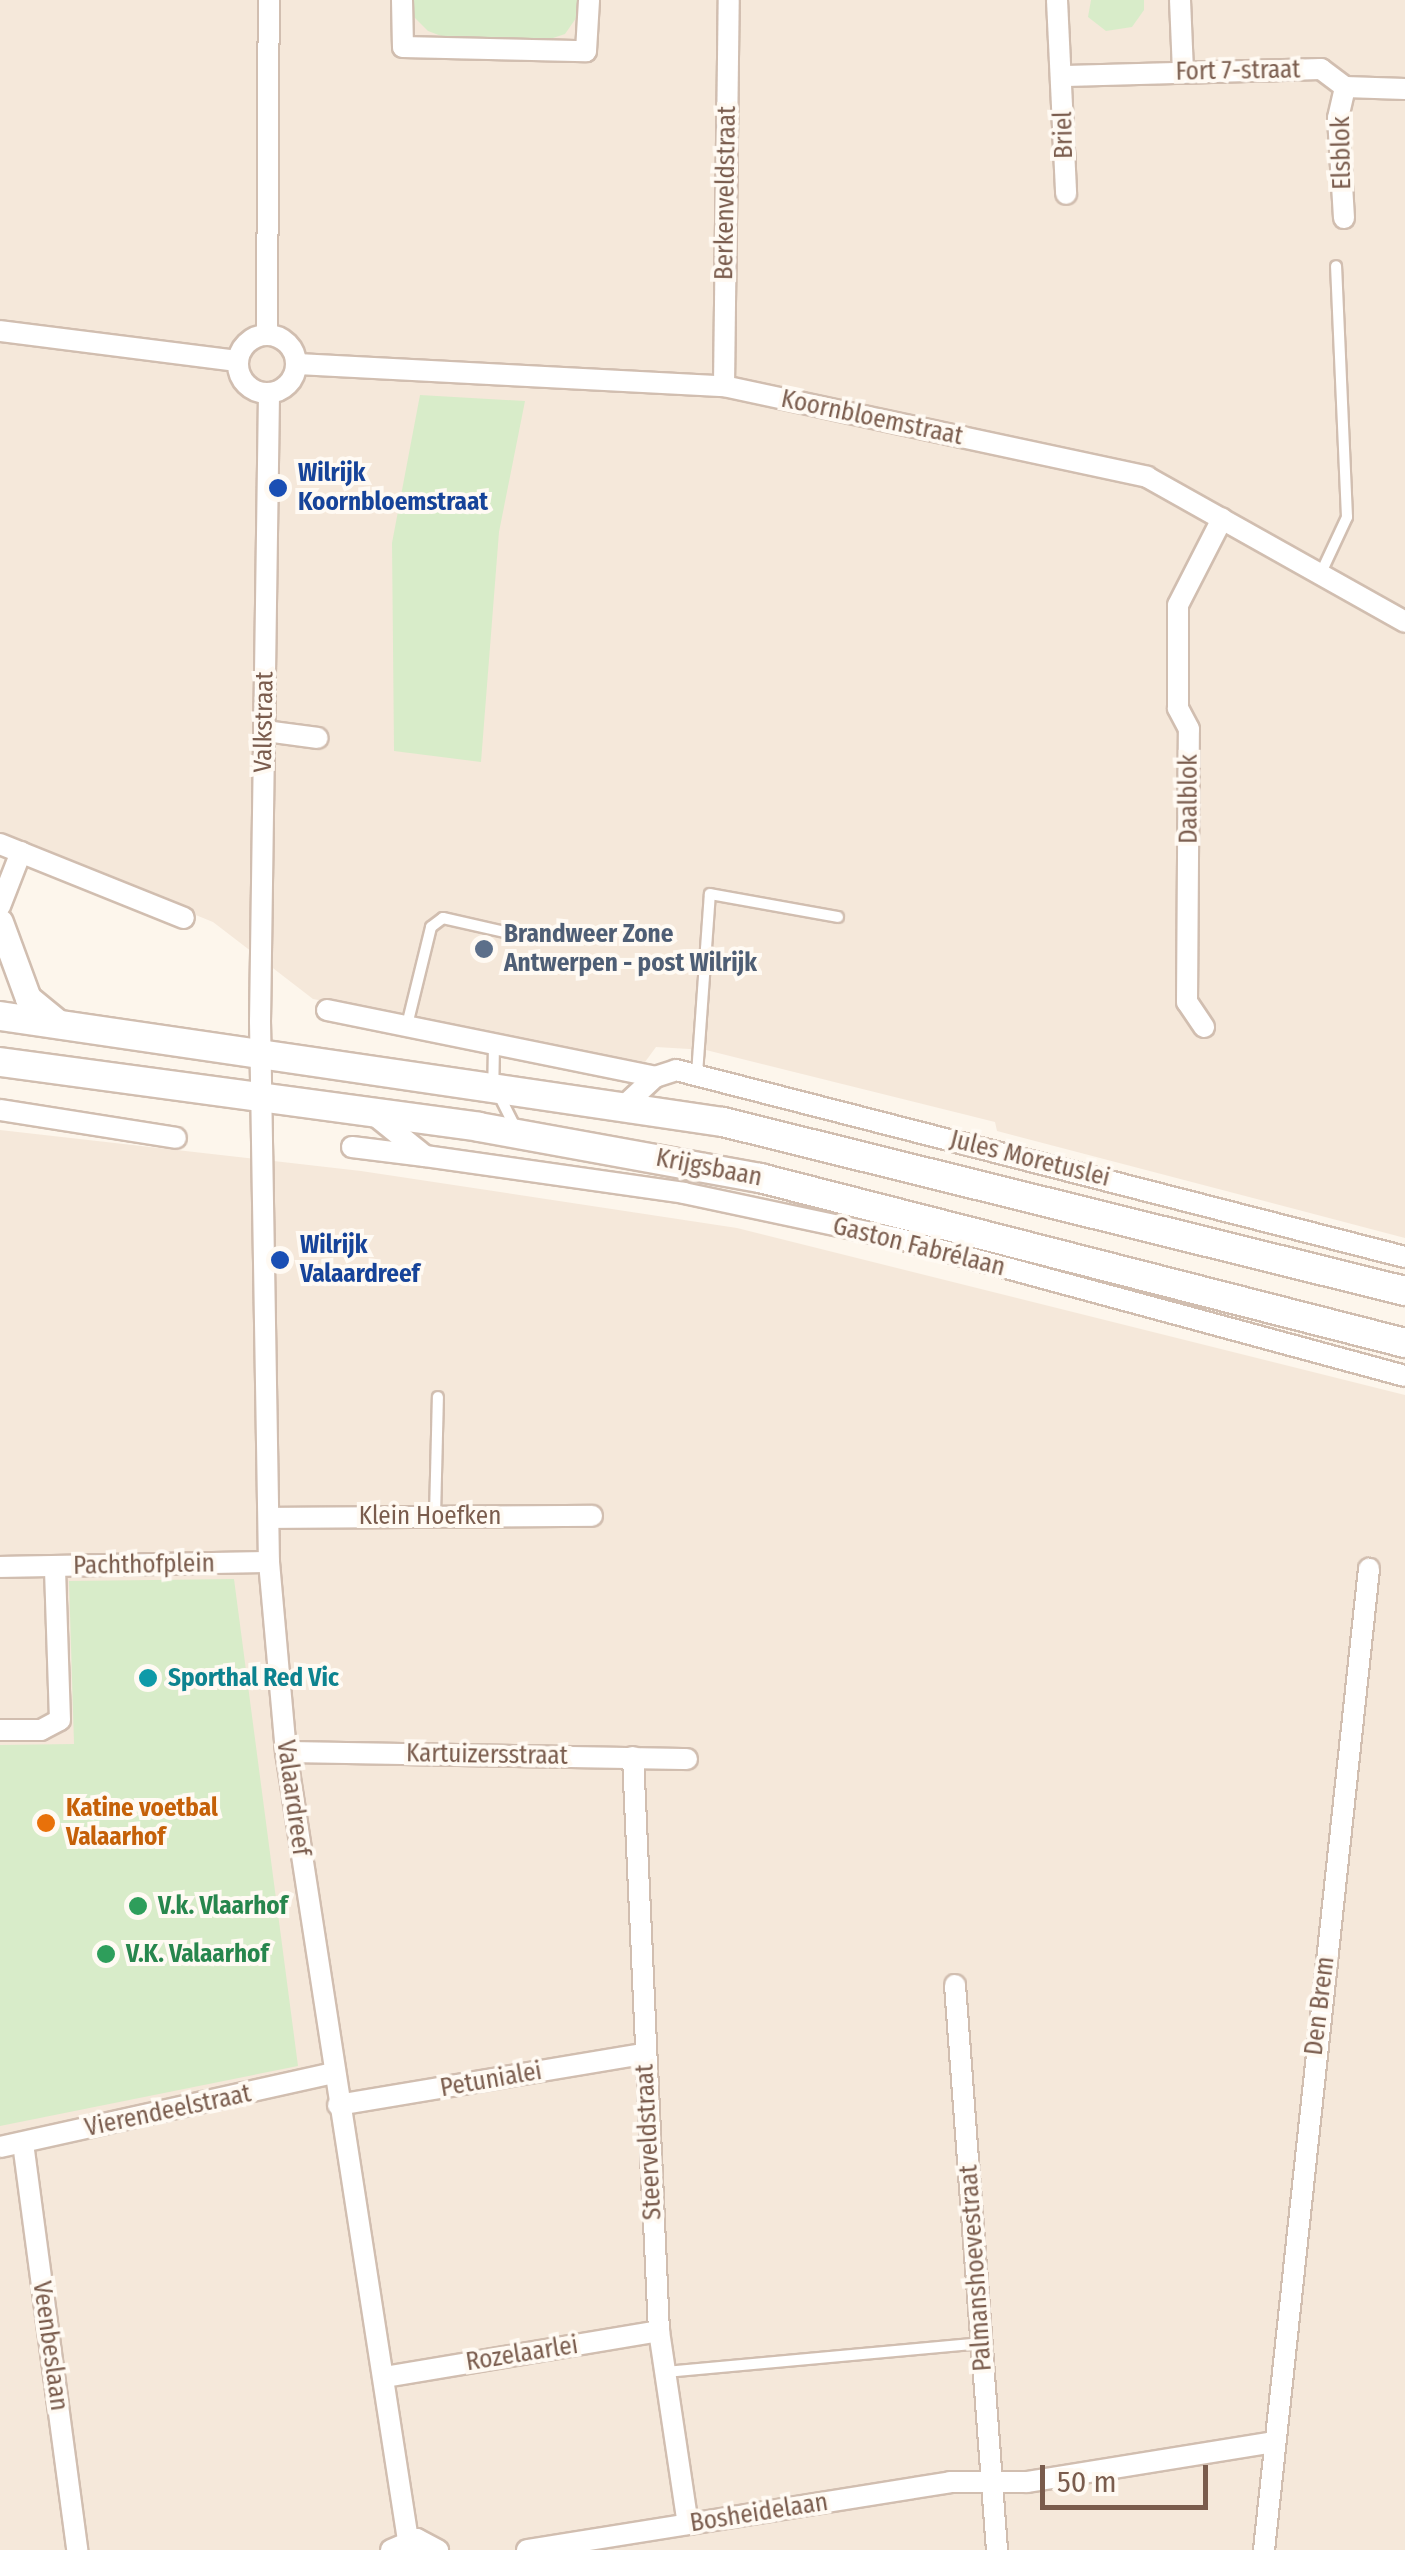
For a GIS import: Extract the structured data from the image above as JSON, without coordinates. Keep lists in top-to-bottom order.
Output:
{
  "streets": {
    "main road": ["Krijgsbaan"],
    "street": [
      "Fort 7-straat",
      "Briel",
      "Elsblok",
      "Berkenveldstraat",
      "Koornbloemstraat",
      "Valkstraat",
      "Daalblok",
      "Jules Moretuslei",
      "Gaston Fabrélaan",
      "Klein Hoefken",
      "Pachthofplein",
      "Kartuizersstraat",
      "Valaardreef",
      "Den Brem",
      "Petunialei",
      "Vierendeelstraat",
      "Steerveldstraat",
      "Palmanshoevestraat",
      "Veenbeslaan",
      "Rozelaarlei",
      "Bosheidelaan"
    ]
  },
  "crossings": [
    ["Fort 7-straat", "Briel"],
    ["Fort 7-straat", "Elsblok"],
    ["Berkenveldstraat", "Koornbloemstraat"],
    ["Koornbloemstraat", "Valkstraat"],
    ["Koornbloemstraat", "Daalblok"],
    ["Valkstraat", "Krijgsbaan"],
    ["Valkstraat", "Valaardreef"],
    ["Krijgsbaan", "Valaardreef"],
    ["Klein Hoefken", "Valaardreef"],
    ["Pachthofplein", "Valaardreef"],
    ["Kartuizersstraat", "Valaardreef"],
    ["Kartuizersstraat", "Steerveldstraat"],
    ["Valaardreef", "Petunialei"],
    ["Valaardreef", "Vierendeelstraat"],
    ["Valaardreef", "Rozelaarlei"],
    ["Petunialei", "Steerveldstraat"],
    ["Vierendeelstraat", "Veenbeslaan"],
    ["Steerveldstraat", "Rozelaarlei"],
    ["Steerveldstraat", "Bosheidelaan"],
    ["Palmanshoevestraat", "Bosheidelaan"]
  ],
  "places": [
    "Wilrijk Koornbloemstraat",
    "Brandweer Zone Antwerpen - post Wilrijk",
    "Wilrijk Valaardreef",
    "Sporthal Red Vic",
    "Katine voetbal Valaarhof",
    "V.k. Vlaarhof",
    "V.K. Valaarhof"
  ],
  "scale_bar": "50 m"
}
